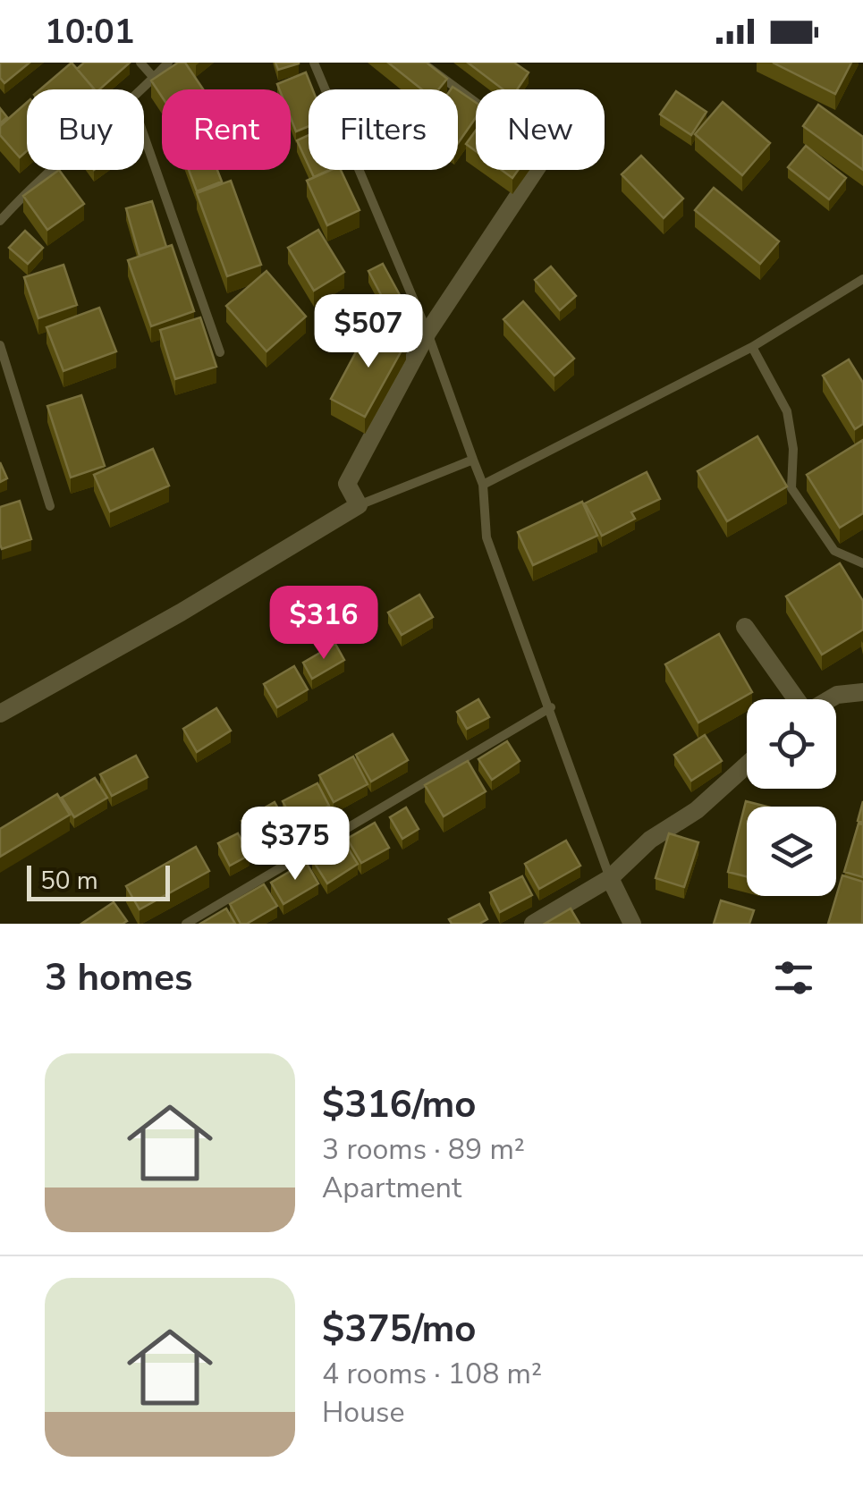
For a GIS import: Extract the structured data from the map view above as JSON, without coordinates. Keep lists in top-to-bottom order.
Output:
{
  "scale_bar": "50 m",
  "page": {
    "status": "10:01",
    "chip": [
      "Buy",
      "Rent",
      "Filters",
      "New"
    ],
    "price": ["$507", "$316", "$375"],
    "scale": "50 m",
    "heading": "3 homes",
    "list": [
      {
        "name": "$316/mo",
        "note": "3 rooms · 89 m² · Apartment"
      },
      {
        "name": "$375/mo",
        "note": "4 rooms · 108 m² · House"
      }
    ]
  }
}
